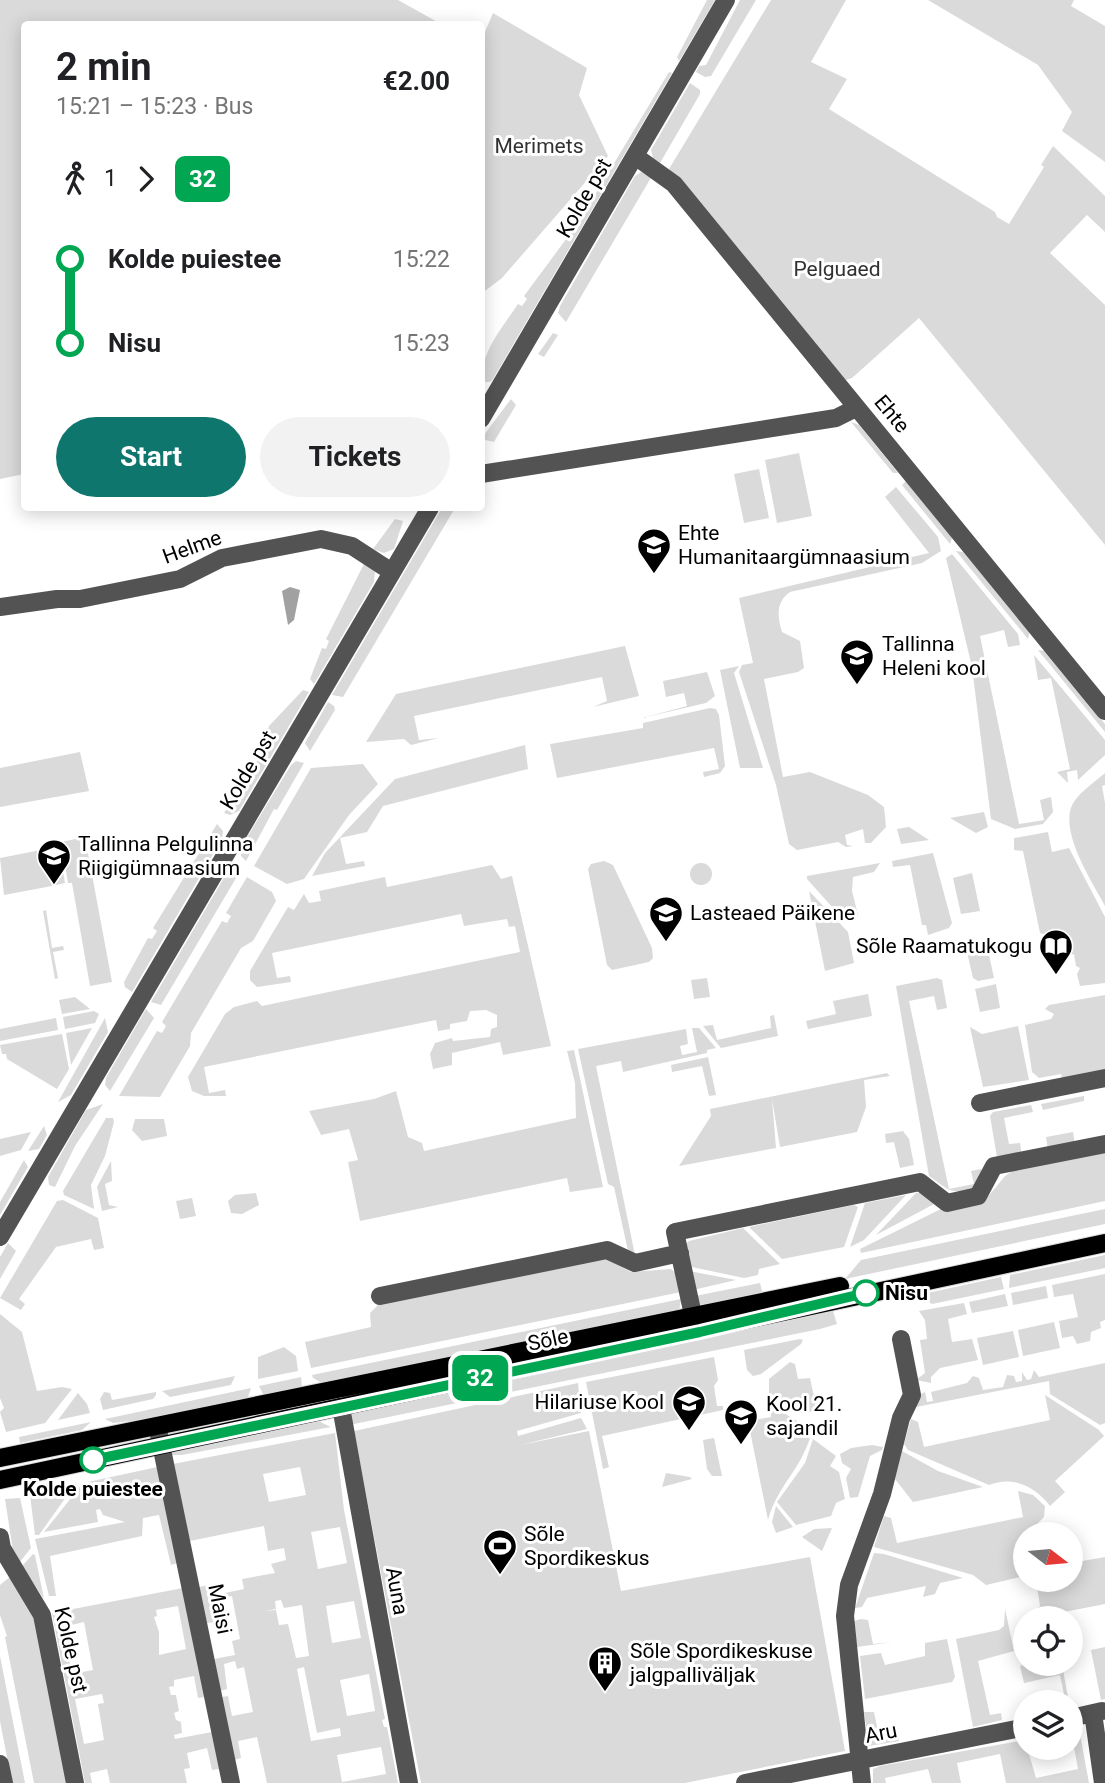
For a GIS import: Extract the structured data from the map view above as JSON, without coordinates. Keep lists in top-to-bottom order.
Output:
{
  "streets": {
    "main road": ["Sõle"],
    "street": [
      "Kolde pst",
      "Ehte",
      "Helme",
      "Auna",
      "Maisi",
      "Aru"
    ]
  },
  "crossings": [
    ["Kolde pst", "Ehte"],
    ["Kolde pst", "Helme"],
    ["Sõle", "Auna"],
    ["Sõle", "Maisi"]
  ],
  "parks": ["Merimets", "Pelguaed"],
  "places": {
    "school or university": [
      "Ehte Humanitaargümnaasium",
      "Tallinna Heleni kool",
      "Tallinna Pelgulinna Riigigümnaasium",
      "Lasteaed Päikene",
      "Hilariuse Kool",
      "Kool 21. sajandil"
    ],
    "library": ["Sõle Raamatukogu"],
    "other": ["Nisu", "Kolde puiestee"],
    "sports": ["Sõle Spordikeskus"],
    "building": ["Sõle Spordikeskuse jalgpalliväljak"]
  },
  "lines": ["bus line 32"],
  "north": "right",
  "page": {
    "on_map": "32",
    "heading": ["2 min", "15:21 – 15:23 · Bus", "€2.00"],
    "legs": ["1", "32"],
    "list": [
      {
        "name": "Kolde puiestee",
        "value": "15:22"
      },
      {
        "name": "Nisu",
        "value": "15:23"
      }
    ],
    "buttons": ["Start", "Tickets"]
  }
}
